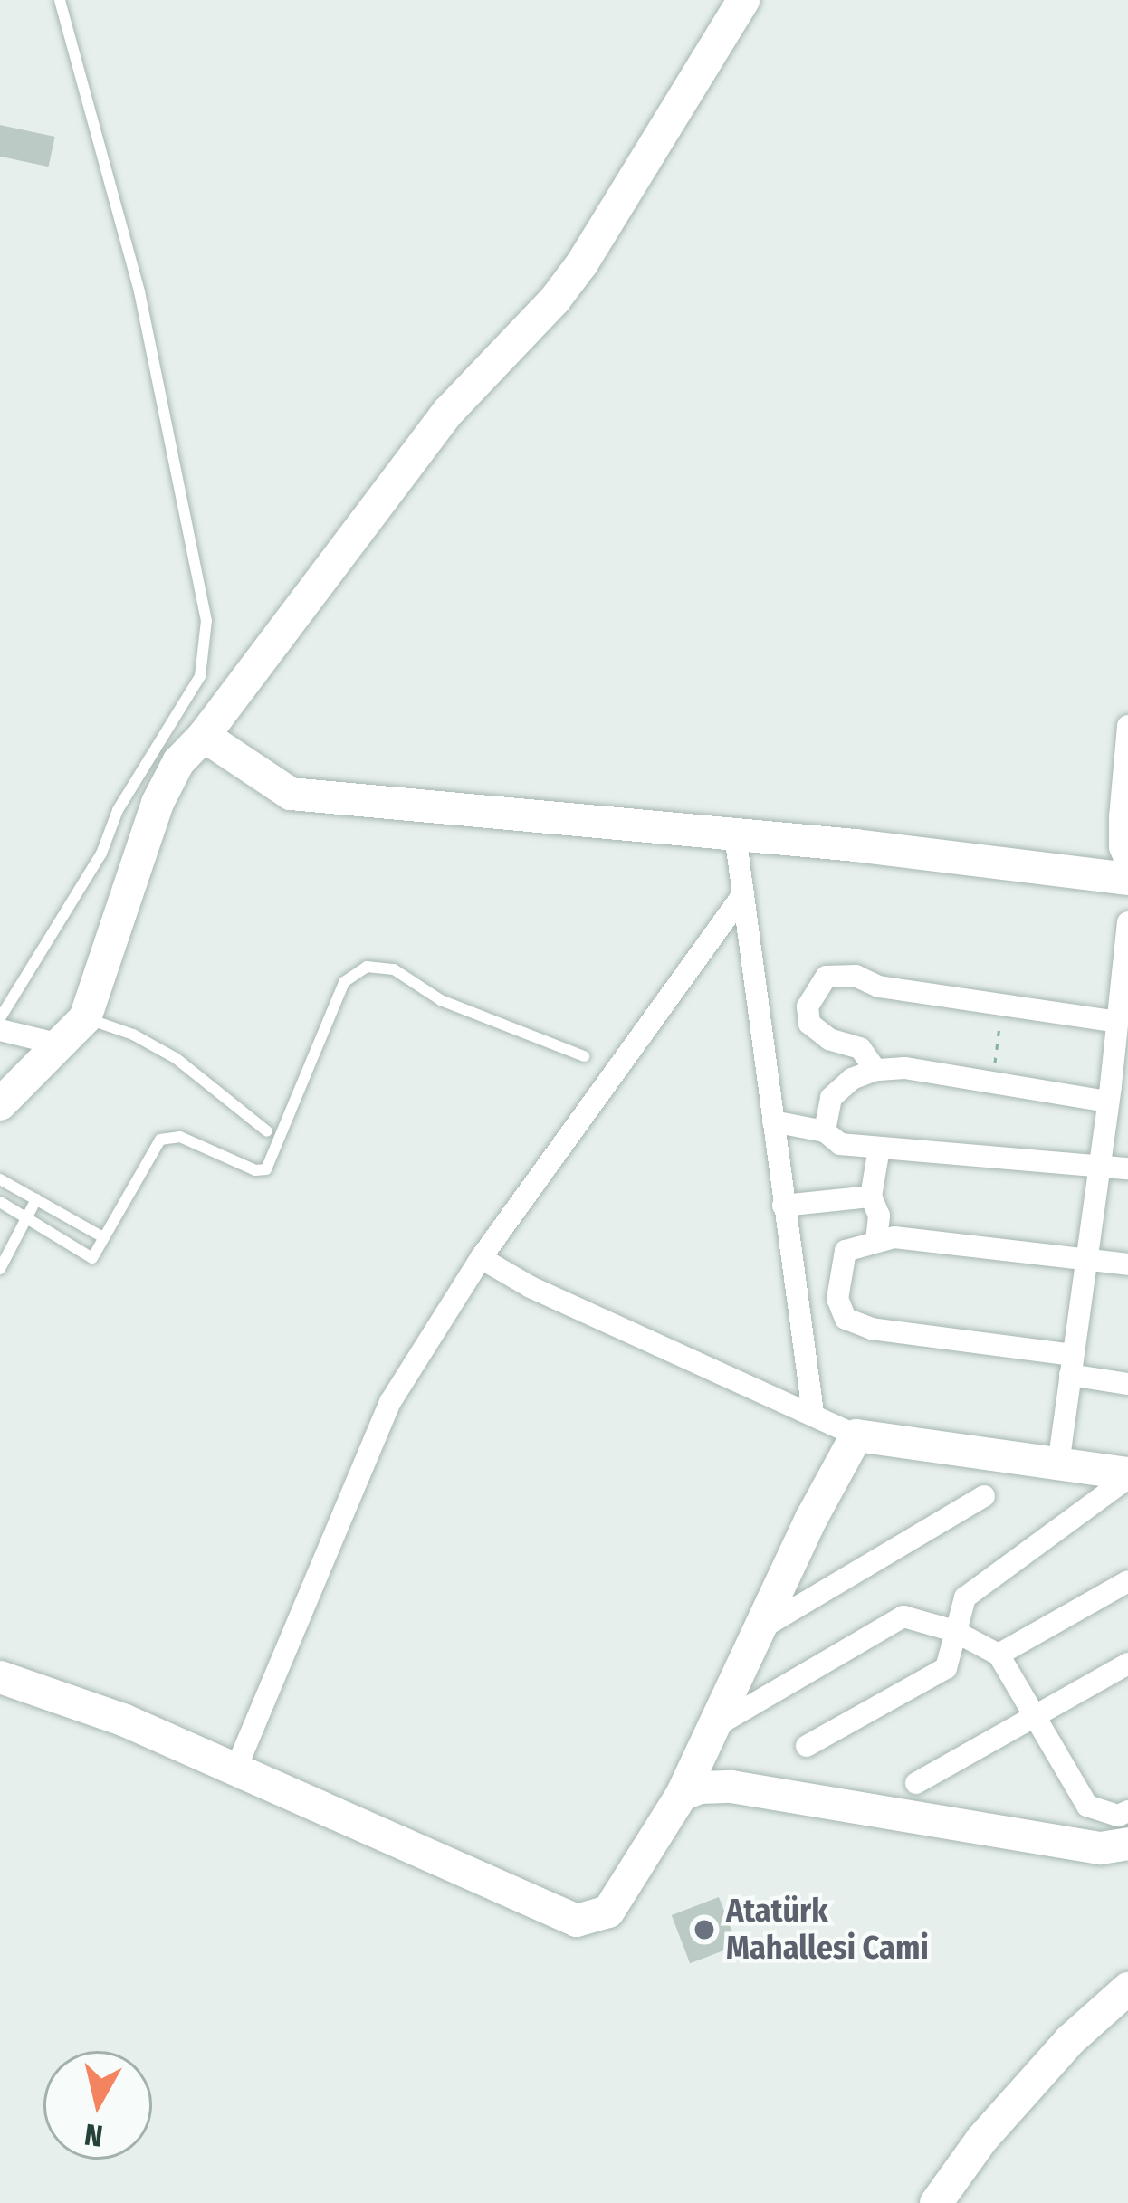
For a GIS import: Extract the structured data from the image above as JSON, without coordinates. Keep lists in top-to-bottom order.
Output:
{
  "places": ["Atatürk Mahallesi Cami"],
  "north": "bottom"
}
